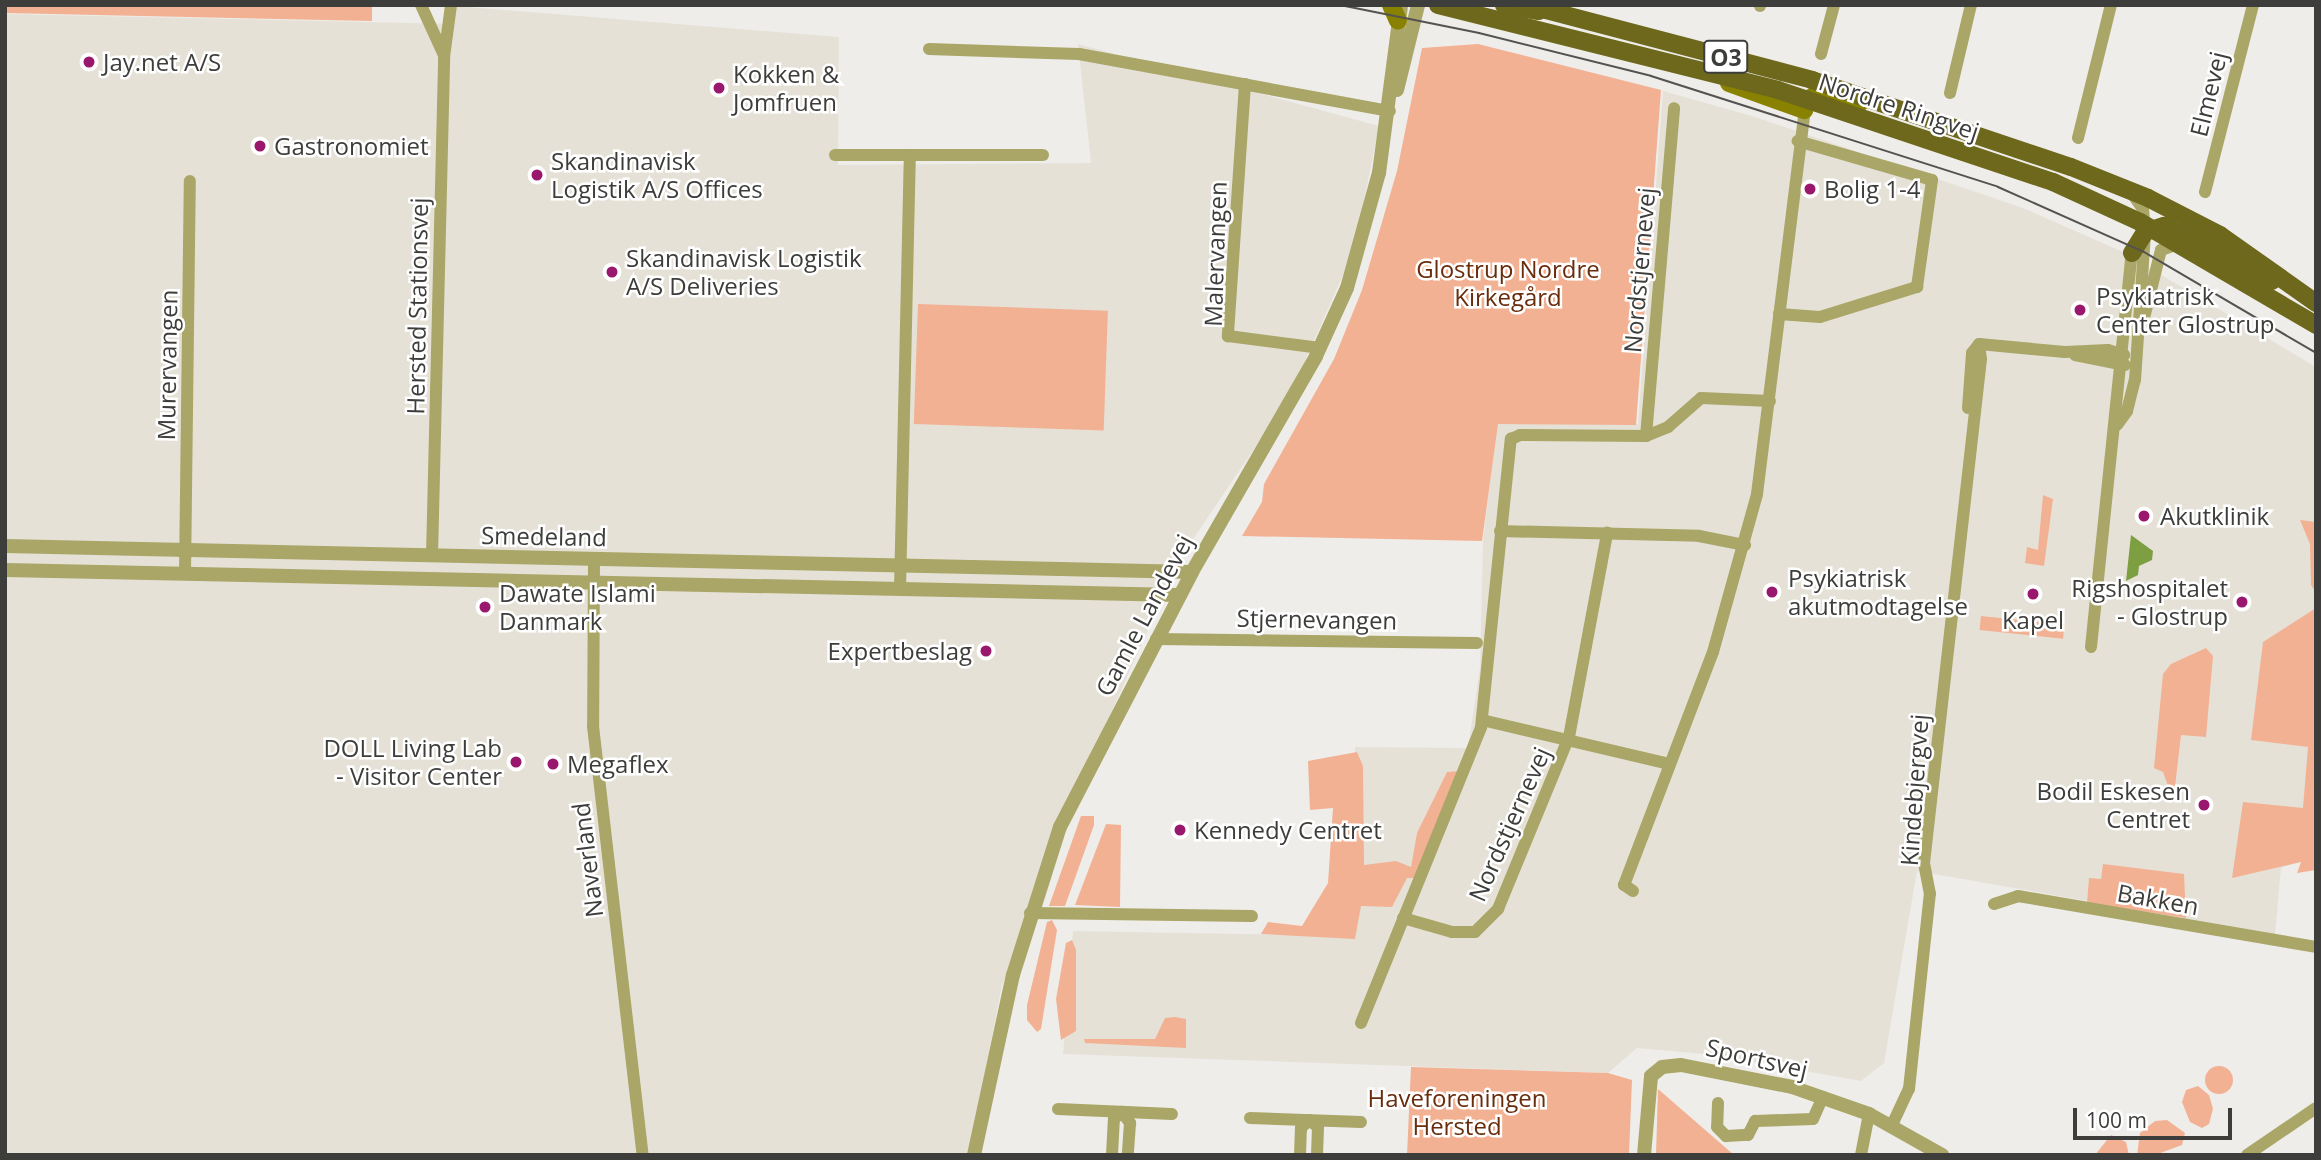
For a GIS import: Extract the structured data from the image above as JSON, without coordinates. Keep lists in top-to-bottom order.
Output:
{
  "streets": {
    "main road": ["O3", "Nordre Ringvej"],
    "street": [
      "Elmevej",
      "Malervangen",
      "Nordstjernevej",
      "Hersted Stationsvej",
      "Murervangen",
      "Smedeland",
      "Gamle Landevej",
      "Stjernevangen",
      "Kindebjergvej",
      "Naverland",
      "Bakken",
      "Sportsvej"
    ]
  },
  "crossings": [
    ["Malervangen", "Gamle Landevej"],
    ["Hersted Stationsvej", "Smedeland"],
    ["Murervangen", "Smedeland"],
    ["Smedeland", "Gamle Landevej"],
    ["Smedeland", "Naverland"],
    ["Gamle Landevej", "Stjernevangen"],
    ["Kindebjergvej", "Sportsvej"]
  ],
  "parks": ["Glostrup Nordre Kirkegård", "Haveforeningen Hersted"],
  "places": [
    "Jay.net A/S",
    "Kokken & Jomfruen",
    "Gastronomiet",
    "Skandinavisk Logistik A/S Offices",
    "Bolig 1-4",
    "Skandinavisk Logistik A/S Deliveries",
    "Psykiatrisk Center Glostrup",
    "Akutklinik",
    "Psykiatrisk akutmodtagelse",
    "Kapel",
    "Rigshospitalet - Glostrup",
    "Dawate Islami Danmark",
    "Expertbeslag",
    "DOLL Living Lab - Visitor Center",
    "Megaflex",
    "Bodil Eskesen Centret",
    "Kennedy Centret"
  ],
  "scale_bar": "100 m"
}
